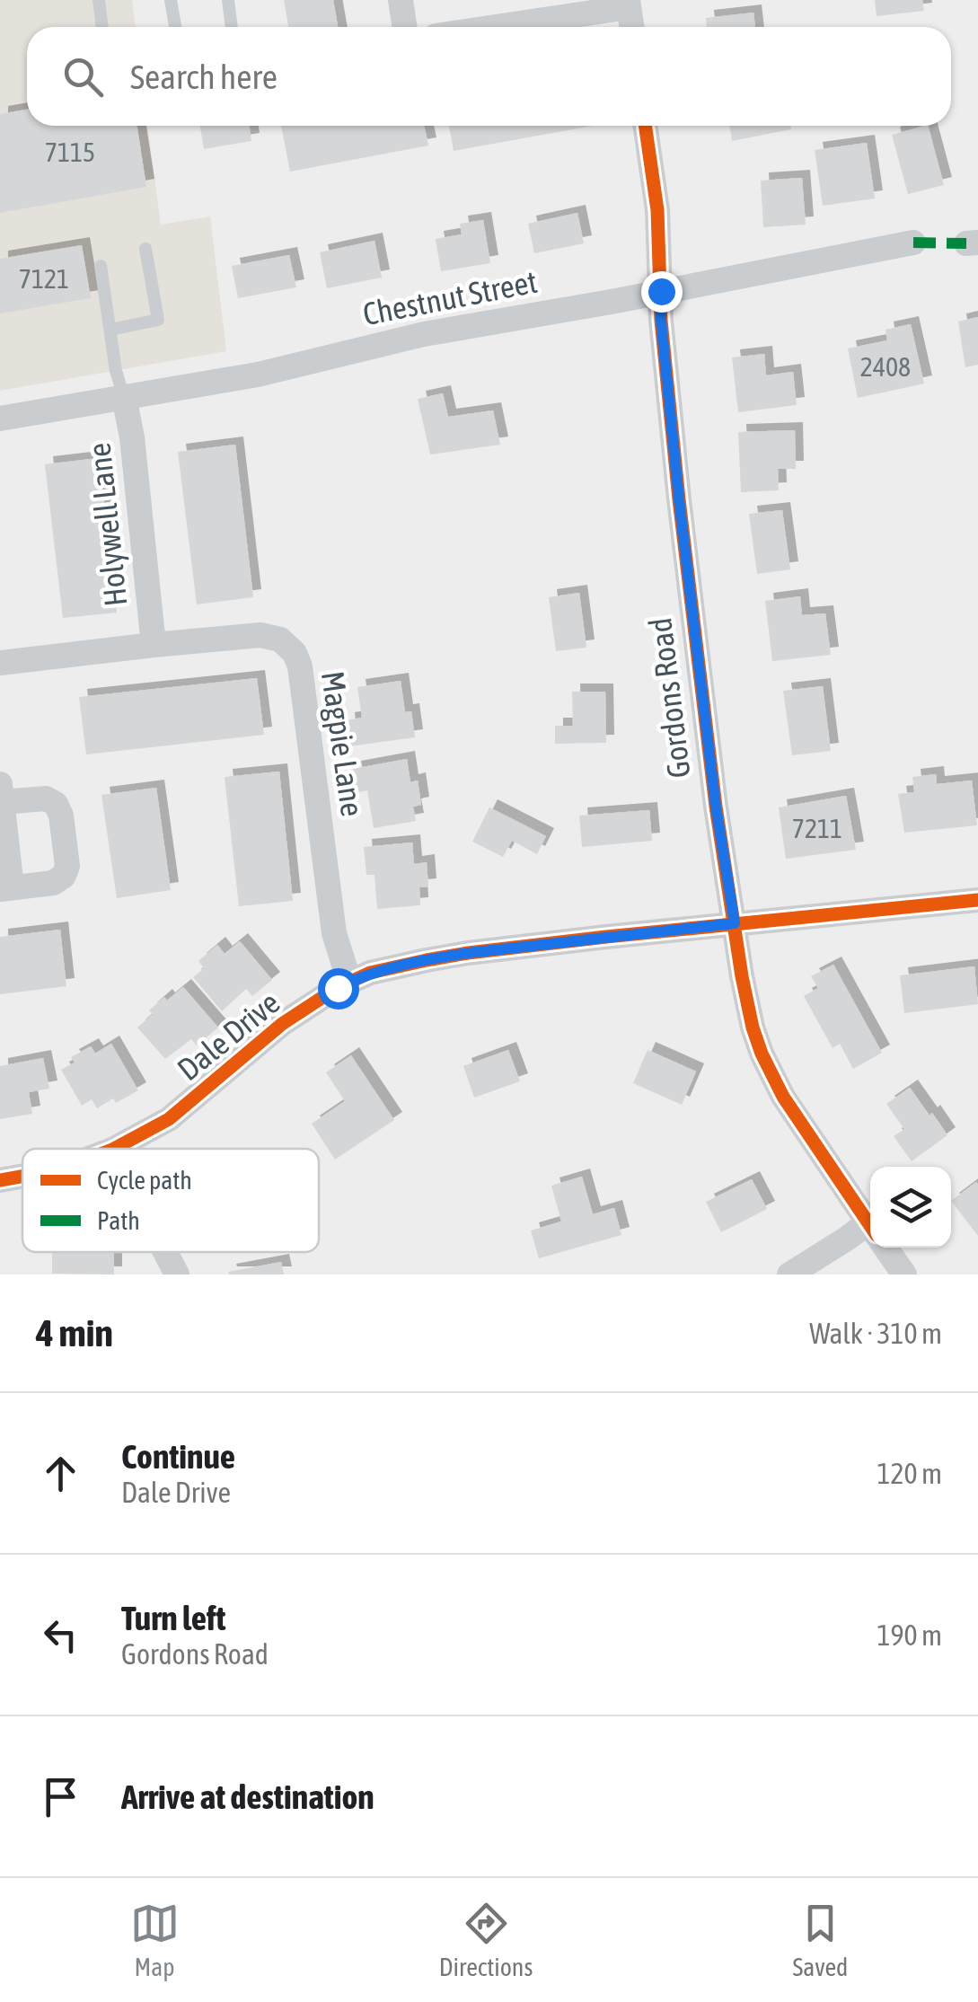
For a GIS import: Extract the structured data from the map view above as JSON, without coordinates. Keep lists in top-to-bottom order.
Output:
{
  "streets": {
    "street": [
      "Chestnut Street",
      "Holywell Lane",
      "Gordons Road",
      "Magpie Lane",
      "Dale Drive"
    ]
  },
  "crossings": [
    ["Chestnut Street", "Holywell Lane"],
    ["Chestnut Street", "Gordons Road"],
    ["Holywell Lane", "Magpie Lane"],
    ["Gordons Road", "Dale Drive"],
    ["Magpie Lane", "Dale Drive"]
  ],
  "house_numbers": [
    "7115",
    "7121",
    "2408",
    "7211"
  ],
  "legend": ["Cycle path", "Path"],
  "page": {
    "search": "Search here",
    "heading": ["4 min", "Walk · 310 m"],
    "list": [
      ["Continue", "Dale Drive", "120 m"],
      ["Turn left", "Gordons Road", "190 m"],
      "Arrive at destination"
    ],
    "nav": ["Map", "Directions", "Saved"]
  }
}
